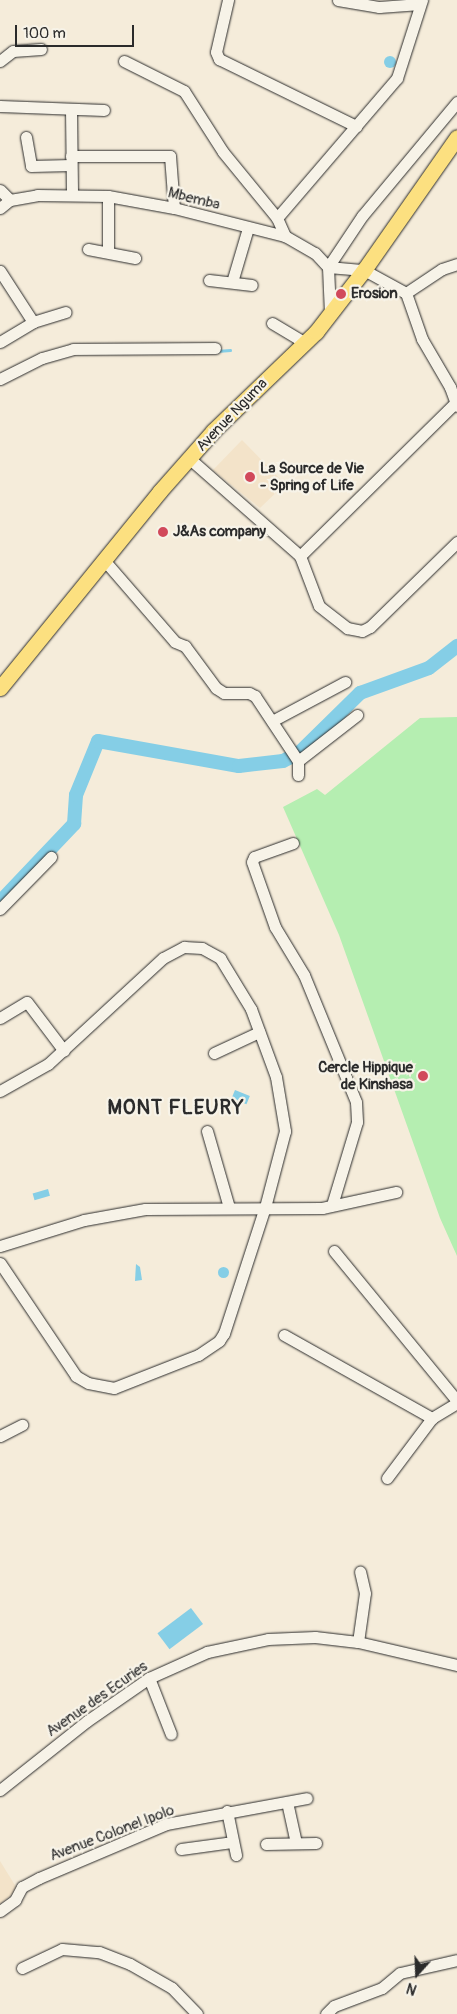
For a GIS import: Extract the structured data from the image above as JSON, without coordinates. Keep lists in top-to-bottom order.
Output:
{
  "streets": {
    "main road": ["Avenue Nguma"],
    "street": ["Mbemba", "Avenue des Ecuries", "Avenue Colonel Ipolo"]
  },
  "districts": ["MONT FLEURY"],
  "places": [
    "Erosion",
    "La Source de Vie - Spring of Life",
    "J&As company",
    "Cercle Hippique de Kinshasa"
  ],
  "scale_bar": "100 m",
  "north": "bottom"
}
